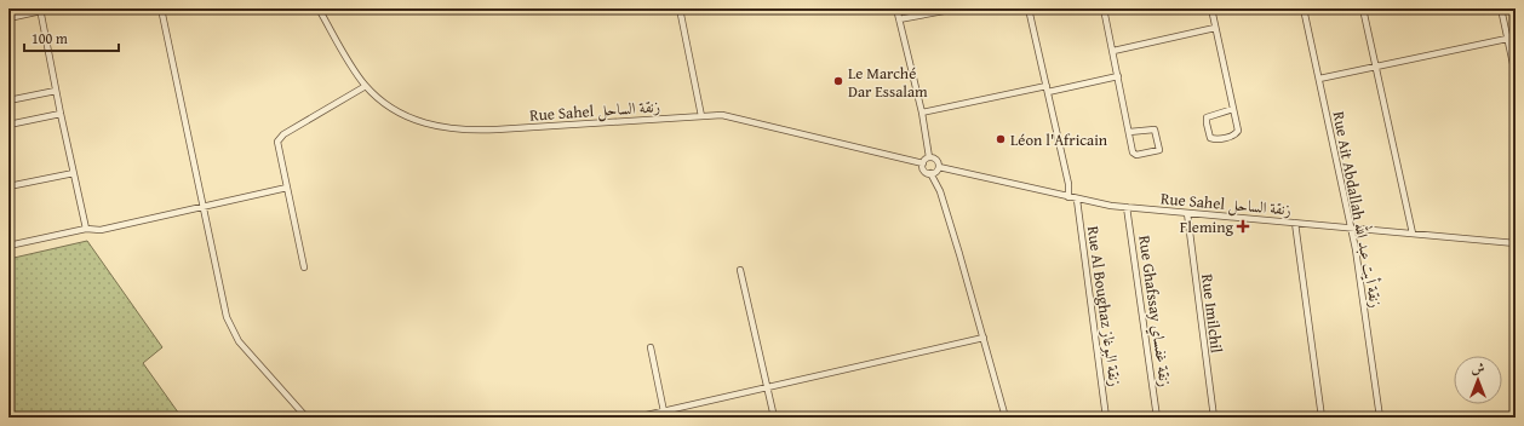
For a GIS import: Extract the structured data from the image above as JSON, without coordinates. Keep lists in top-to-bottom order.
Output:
{
  "streets": {
    "street": [
      "Rue Sahel زنقة الساحل",
      "Rue Ait Abdallah زنقة أيت عبد الله",
      "Rue Al Boughaz زنقة البوغاز",
      "Rue Ghafssay زنقة غفساي",
      "Rue Imilchil"
    ]
  },
  "crossings": [
    ["Rue Sahel زنقة الساحل", "Rue Ait Abdallah زنقة أيت عبد الله"],
    ["Rue Sahel زنقة الساحل", "Rue Al Boughaz زنقة البوغاز"],
    ["Rue Sahel زنقة الساحل", "Rue Ghafssay زنقة غفساي"],
    ["Rue Sahel زنقة الساحل", "Rue Imilchil"]
  ],
  "places": {
    "other": ["Le Marché Dar Essalam", "Léon l'Africain"],
    "health": ["Fleming"]
  },
  "scale_bar": "100 m",
  "north": "top"
}
